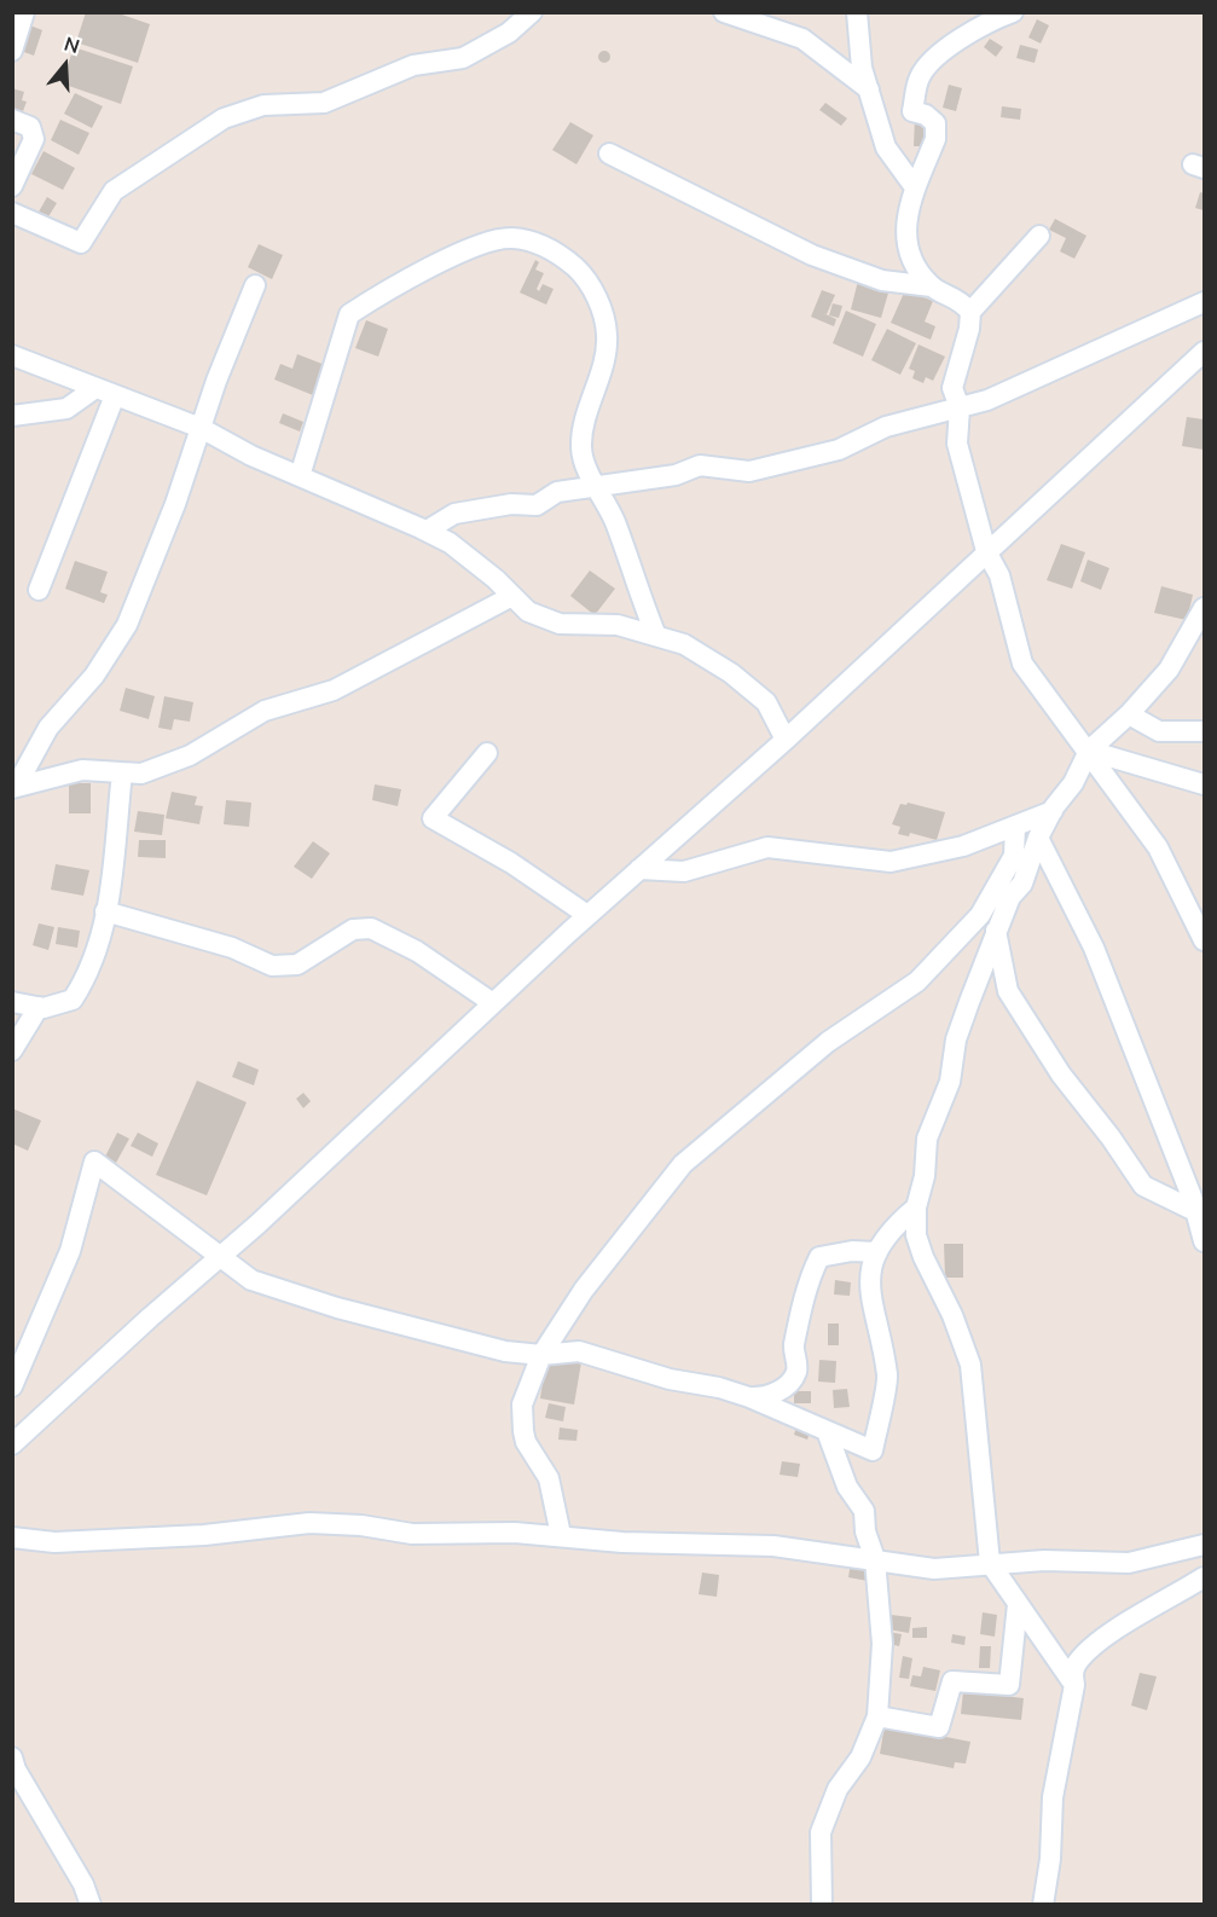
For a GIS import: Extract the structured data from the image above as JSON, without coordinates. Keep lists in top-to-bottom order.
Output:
{
  "north": "top"
}
